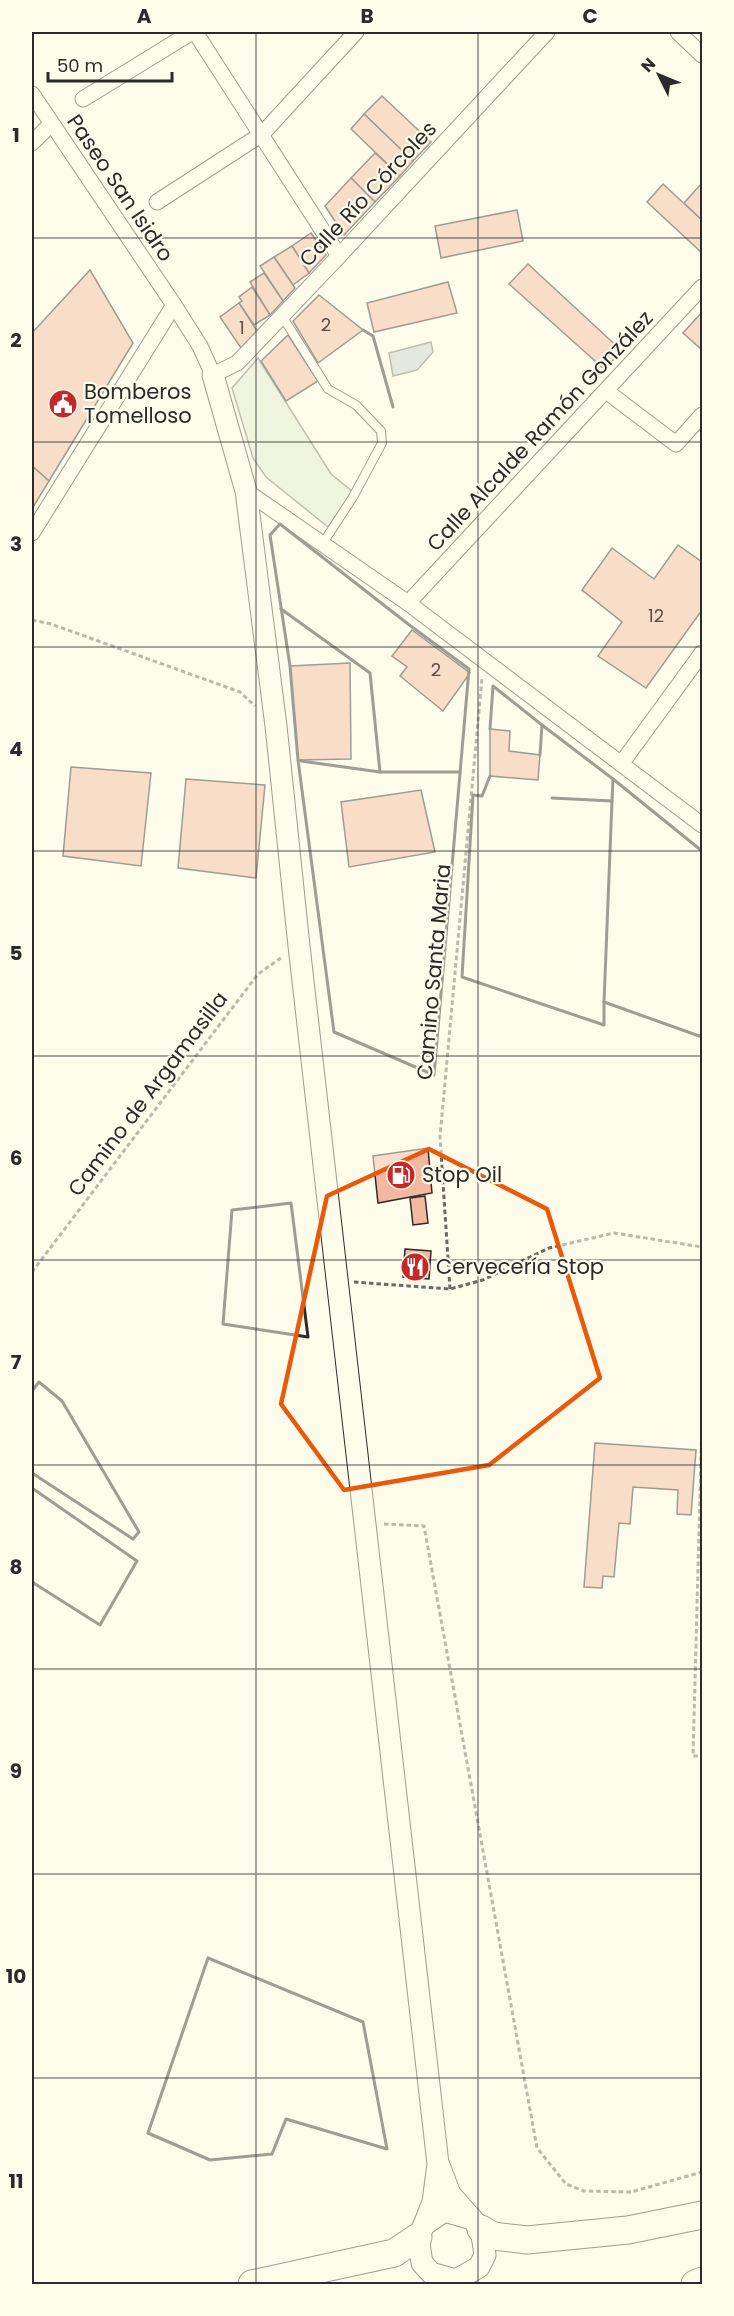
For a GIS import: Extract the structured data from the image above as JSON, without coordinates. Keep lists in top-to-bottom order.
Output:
{
  "streets": {
    "street": ["Paseo San Isidro", "Calle Río Córcoles", "Calle Alcalde Ramón González"],
    "path": ["Camino Santa Maria", "Camino de Argamasilla"]
  },
  "crossings": [
    ["Paseo San Isidro", "Calle Río Córcoles"]
  ],
  "places": {
    "public building": ["Bomberos Tomelloso"],
    "fuel station": ["Stop Oil"],
    "restaurant": ["Cervecería Stop"]
  },
  "house_numbers": [
    "2",
    "1",
    "12",
    "2"
  ],
  "scale_bar": "50 m",
  "north": "top left",
  "grid": {
    "columns": ["A", "B", "C"],
    "rows": [
      "1",
      "2",
      "3",
      "4",
      "5",
      "6",
      "7",
      "8",
      "9",
      "10",
      "11"
    ]
  }
}
